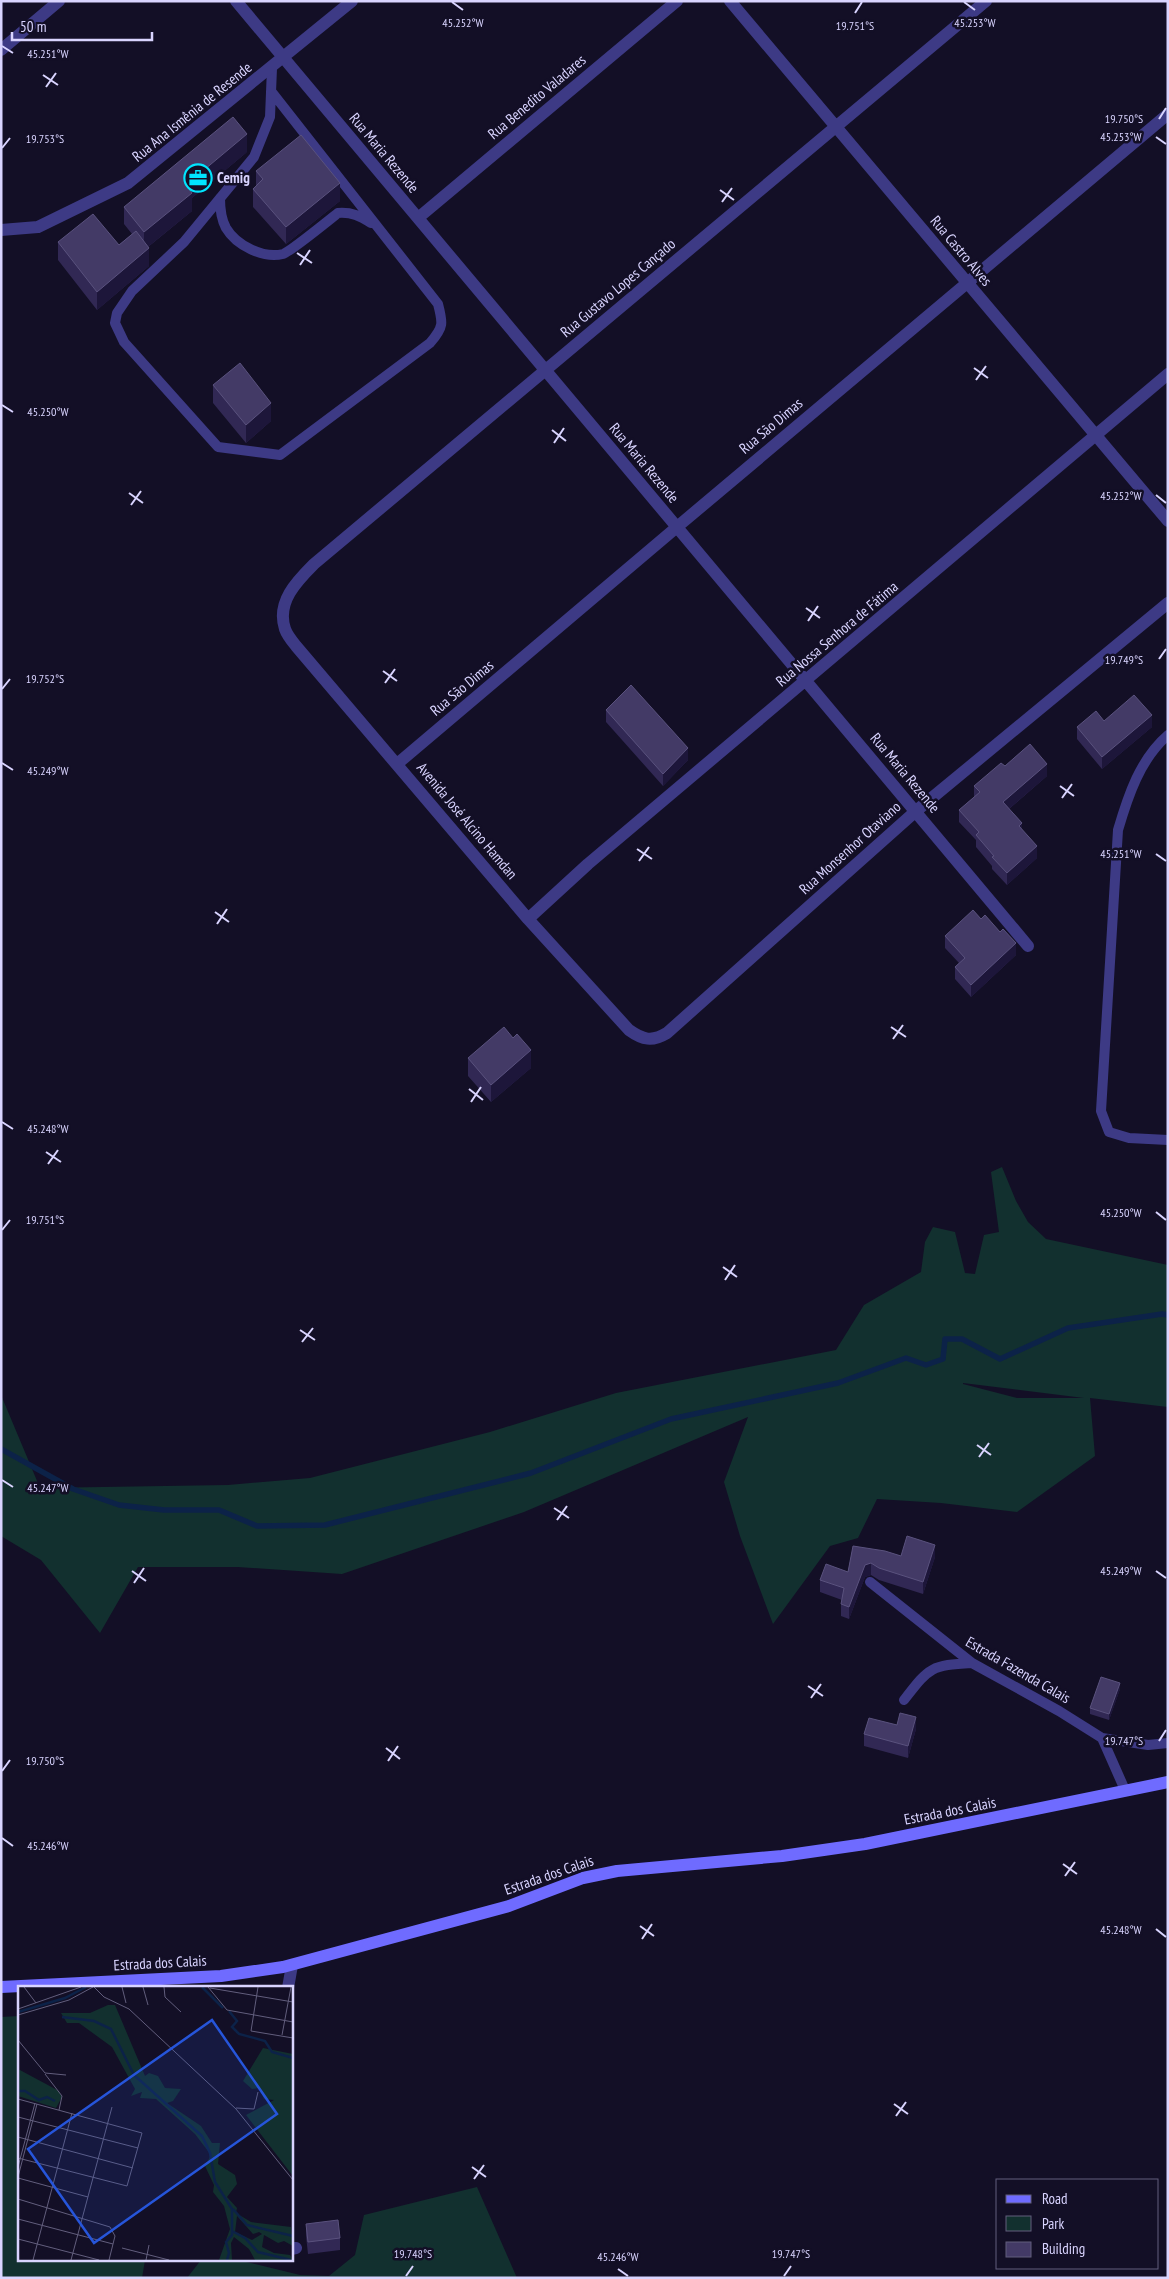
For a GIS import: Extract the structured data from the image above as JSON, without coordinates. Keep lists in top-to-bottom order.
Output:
{
  "streets": {
    "street": [
      "Rua Benedito Valadares",
      "Rua Ana Ismênia de Resende",
      "Rua Maria Rezende",
      "Rua Castro Alves",
      "Rua Gustavo Lopes Cançado",
      "Rua São Dimas",
      "Rua Nossa Senhora de Fátima",
      "Avenida José Alcino Hamdan",
      "Rua Monsenhor Otaviano",
      "Estrada dos Calais"
    ],
    "lane": ["Estrada Fazenda Calais"]
  },
  "crossings": [
    ["Rua Benedito Valadares", "Rua Maria Rezende"],
    ["Rua Ana Ismênia de Resende", "Rua Maria Rezende"],
    ["Rua Maria Rezende", "Rua Gustavo Lopes Cançado"],
    ["Rua Maria Rezende", "Rua São Dimas"],
    ["Rua Maria Rezende", "Rua Nossa Senhora de Fátima"],
    ["Rua Maria Rezende", "Rua Monsenhor Otaviano"],
    ["Rua Castro Alves", "Rua Gustavo Lopes Cançado"],
    ["Rua Castro Alves", "Rua São Dimas"],
    ["Rua Castro Alves", "Rua Nossa Senhora de Fátima"],
    ["Rua Gustavo Lopes Cançado", "Avenida José Alcino Hamdan"],
    ["Rua São Dimas", "Avenida José Alcino Hamdan"],
    ["Rua Nossa Senhora de Fátima", "Avenida José Alcino Hamdan"],
    ["Avenida José Alcino Hamdan", "Rua Monsenhor Otaviano"]
  ],
  "places": {
    "office": ["Cemig"]
  },
  "legend": ["Road", "Park", "Building"],
  "scale_bar": "50 m",
  "coordinates": [
    "45.252°W",
    "45.253°W",
    "19.751°S",
    "45.251°W",
    "19.750°S",
    "19.753°S",
    "45.250°W",
    "19.749°S",
    "19.752°S",
    "45.249°W",
    "45.248°W",
    "45.247°W",
    "19.747°S",
    "45.246°W",
    "19.748°S"
  ]
}
